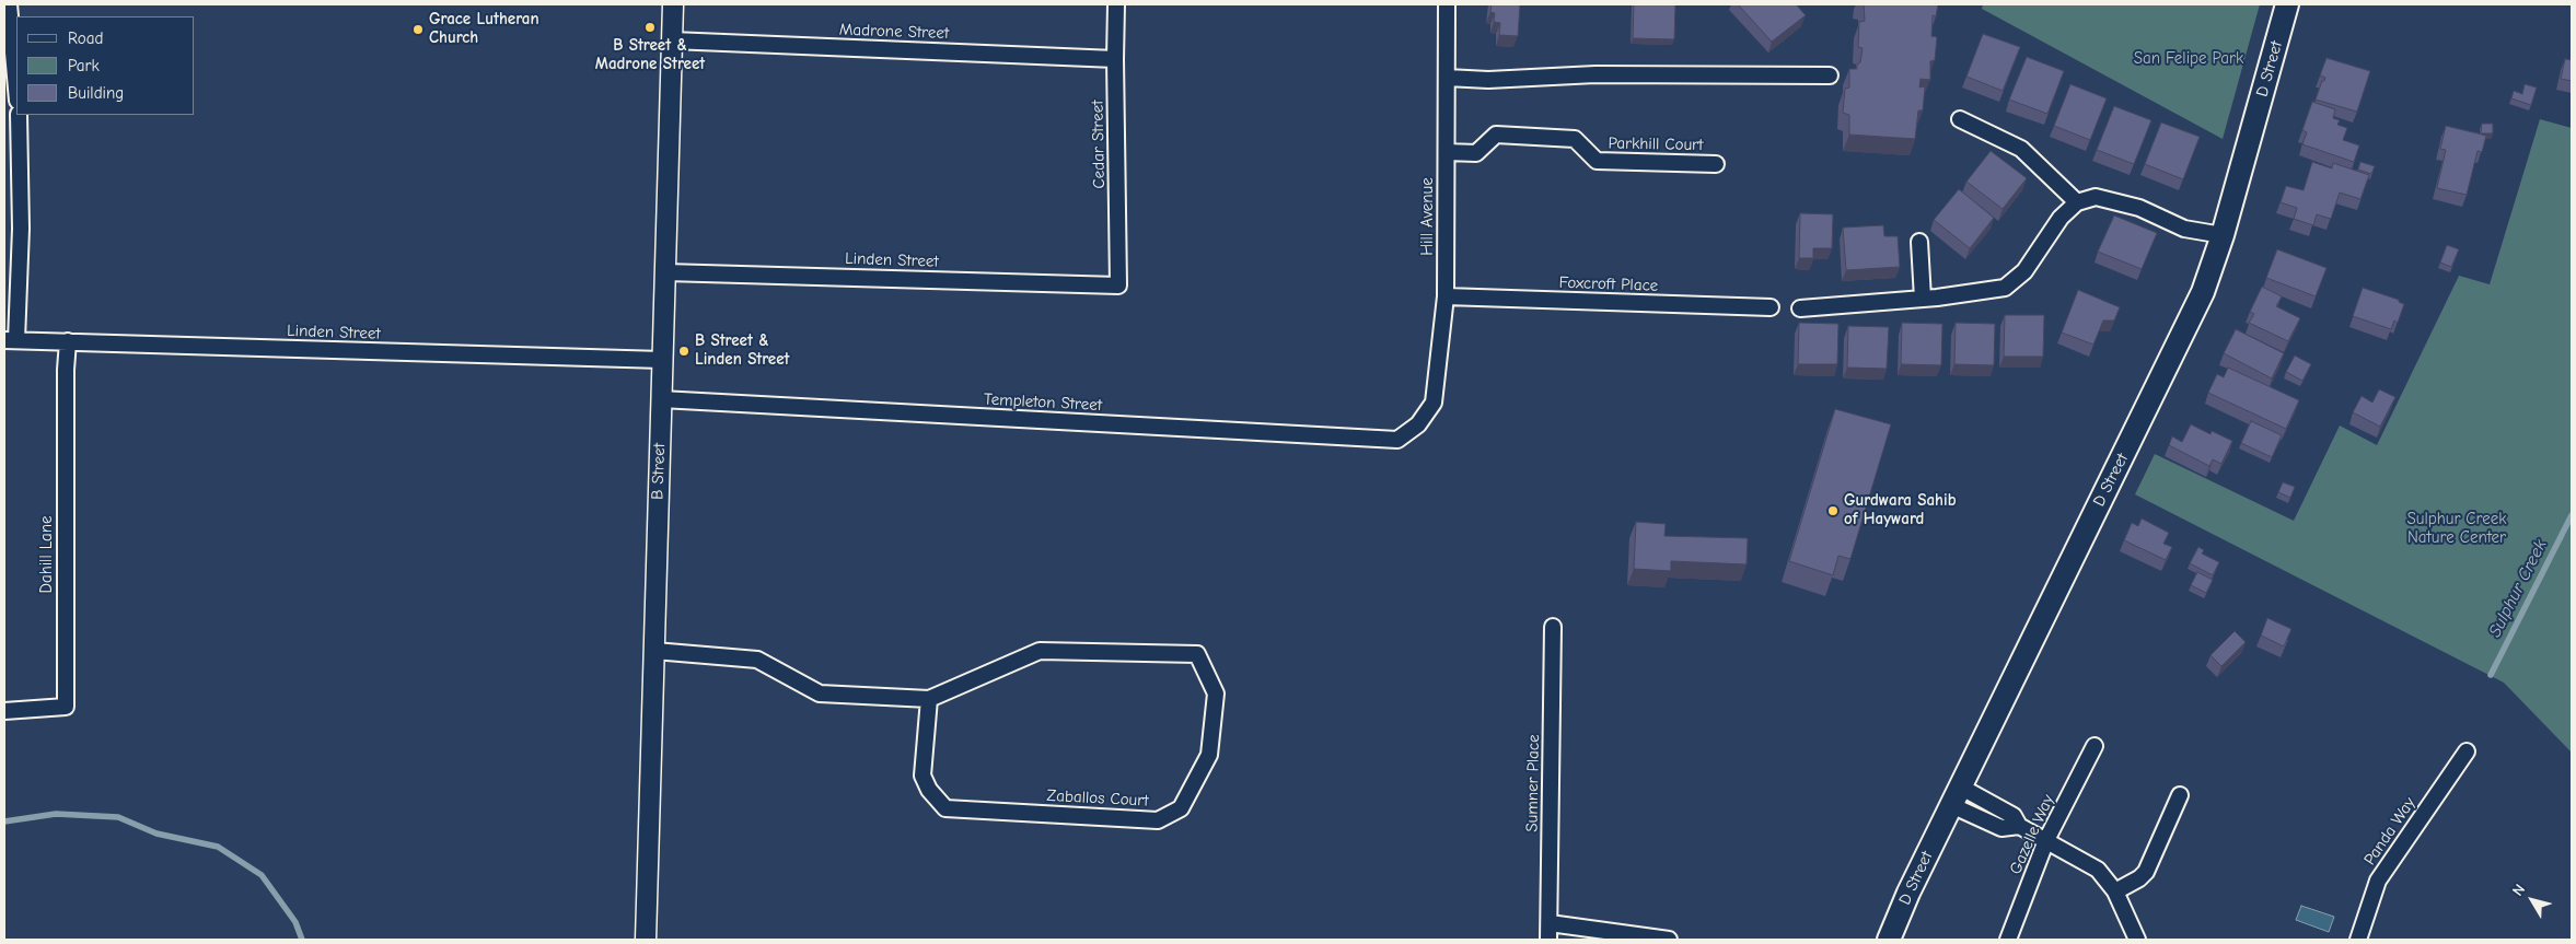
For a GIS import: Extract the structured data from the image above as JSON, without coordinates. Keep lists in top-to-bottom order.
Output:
{
  "streets": {
    "main road": ["D Street"],
    "street": [
      "Madrone Street",
      "Cedar Street",
      "Parkhill Court",
      "Hill Avenue",
      "Linden Street",
      "Foxcroft Place",
      "Templeton Street",
      "B Street",
      "Dahill Lane",
      "Sumner Place",
      "Zaballos Court",
      "Panda Way",
      "Gazelle Way"
    ]
  },
  "crossings": [
    ["Madrone Street", "Cedar Street"],
    ["Madrone Street", "B Street"],
    ["Cedar Street", "Linden Street"],
    ["Parkhill Court", "Hill Avenue"],
    ["Hill Avenue", "Foxcroft Place"],
    ["Hill Avenue", "Templeton Street"],
    ["Linden Street", "B Street"],
    ["Linden Street", "Dahill Lane"],
    ["Templeton Street", "B Street"],
    ["B Street", "Zaballos Court"]
  ],
  "water": ["Sulphur Creek"],
  "parks": ["San Felipe Park", "Sulphur Creek Nature Center"],
  "places": [
    "B Street & Madrone Street",
    "Grace Lutheran Church",
    "B Street & Linden Street",
    "Gurdwara Sahib of Hayward"
  ],
  "legend": ["Road", "Park", "Building"],
  "north": "top left"
}
